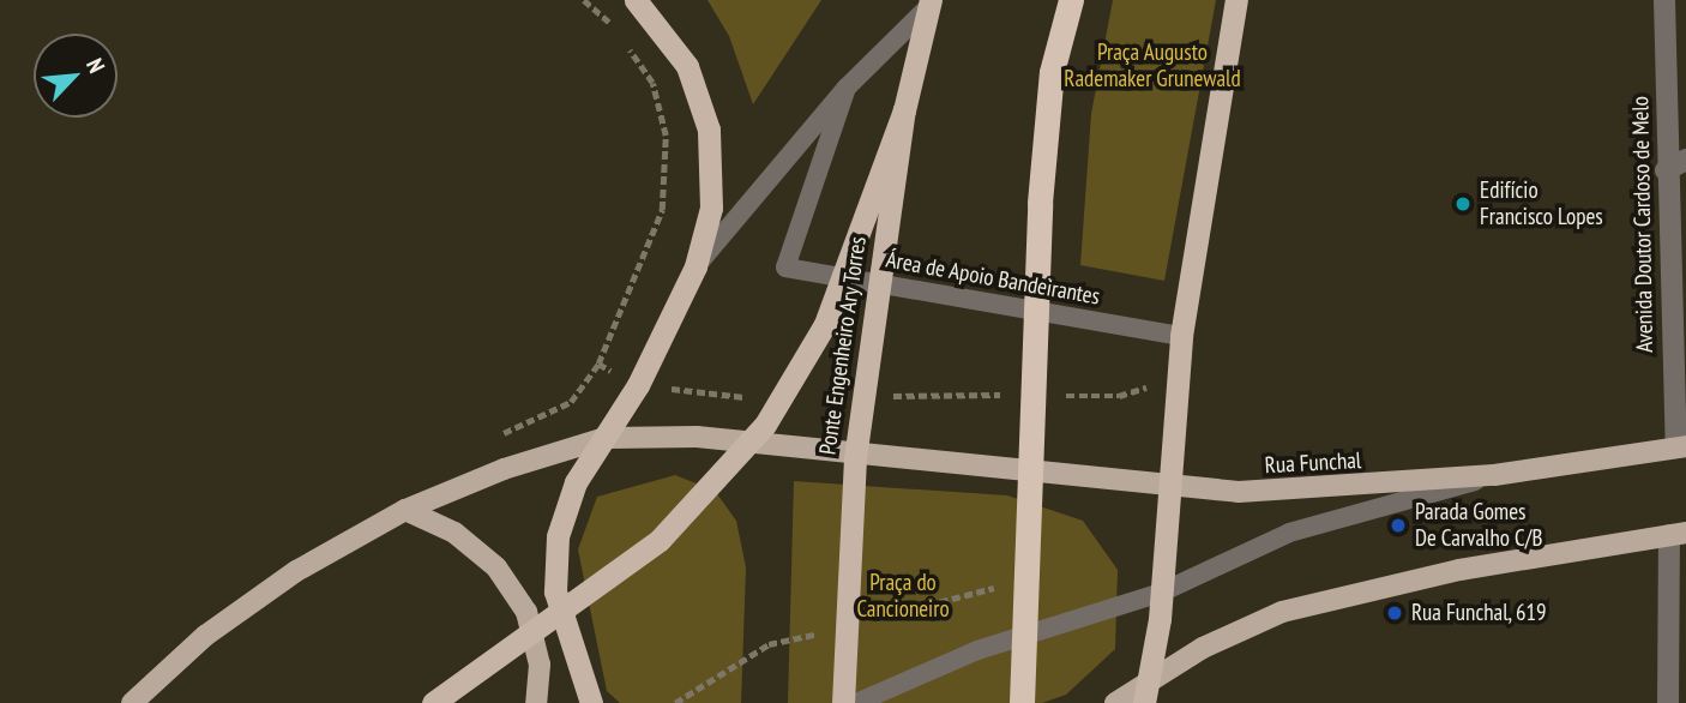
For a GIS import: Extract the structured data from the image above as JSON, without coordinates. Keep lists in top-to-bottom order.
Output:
{
  "streets": {
    "highway": ["Ponte Engenheiro Ary Torres"],
    "main road": ["Rua Funchal"],
    "street": ["Avenida Doutor Cardoso de Melo"],
    "lane": ["Área de Apoio Bandeirantes"]
  },
  "crossings": [
    ["Avenida Doutor Cardoso de Melo", "Rua Funchal"],
    ["Área de Apoio Bandeirantes", "Ponte Engenheiro Ary Torres"]
  ],
  "parks": ["Praça Augusto Rademaker Grunewald", "Praça do Cancioneiro"],
  "places": ["Edifício Francisco Lopes", "Parada Gomes De Carvalho C/B", "Rua Funchal, 619"],
  "north": "top right"
}
